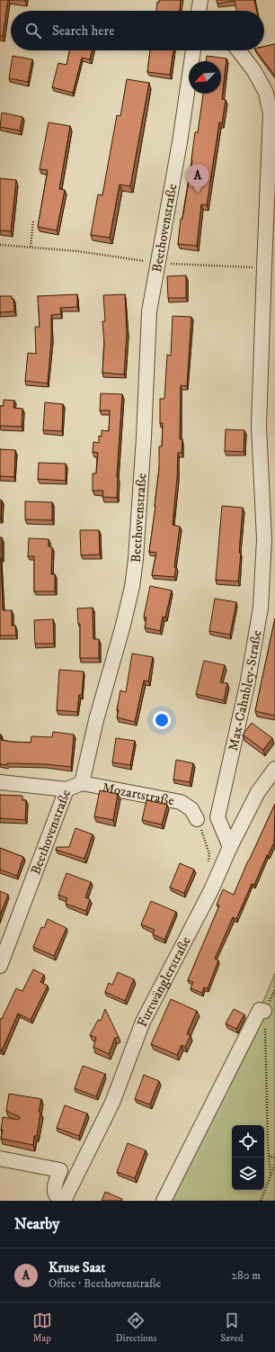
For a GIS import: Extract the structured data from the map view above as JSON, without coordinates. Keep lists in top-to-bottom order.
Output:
{
  "streets": {
    "street": [
      "Beethovenstraße",
      "Max-Cahnbley-Straße",
      "Mozartstraße",
      "Furtwänglerstraße"
    ]
  },
  "crossings": [
    ["Beethovenstraße", "Mozartstraße"],
    ["Max-Cahnbley-Straße", "Furtwänglerstraße"]
  ],
  "north": "bottom left",
  "page": {
    "search": "Search here",
    "pins": "A",
    "heading": "Nearby",
    "list": [
      {
        "mark": "A",
        "name": "Kruse Saat",
        "note": "Office · Beethovenstraße",
        "value": "280 m"
      }
    ],
    "nav": ["Map", "Directions", "Saved"]
  }
}
